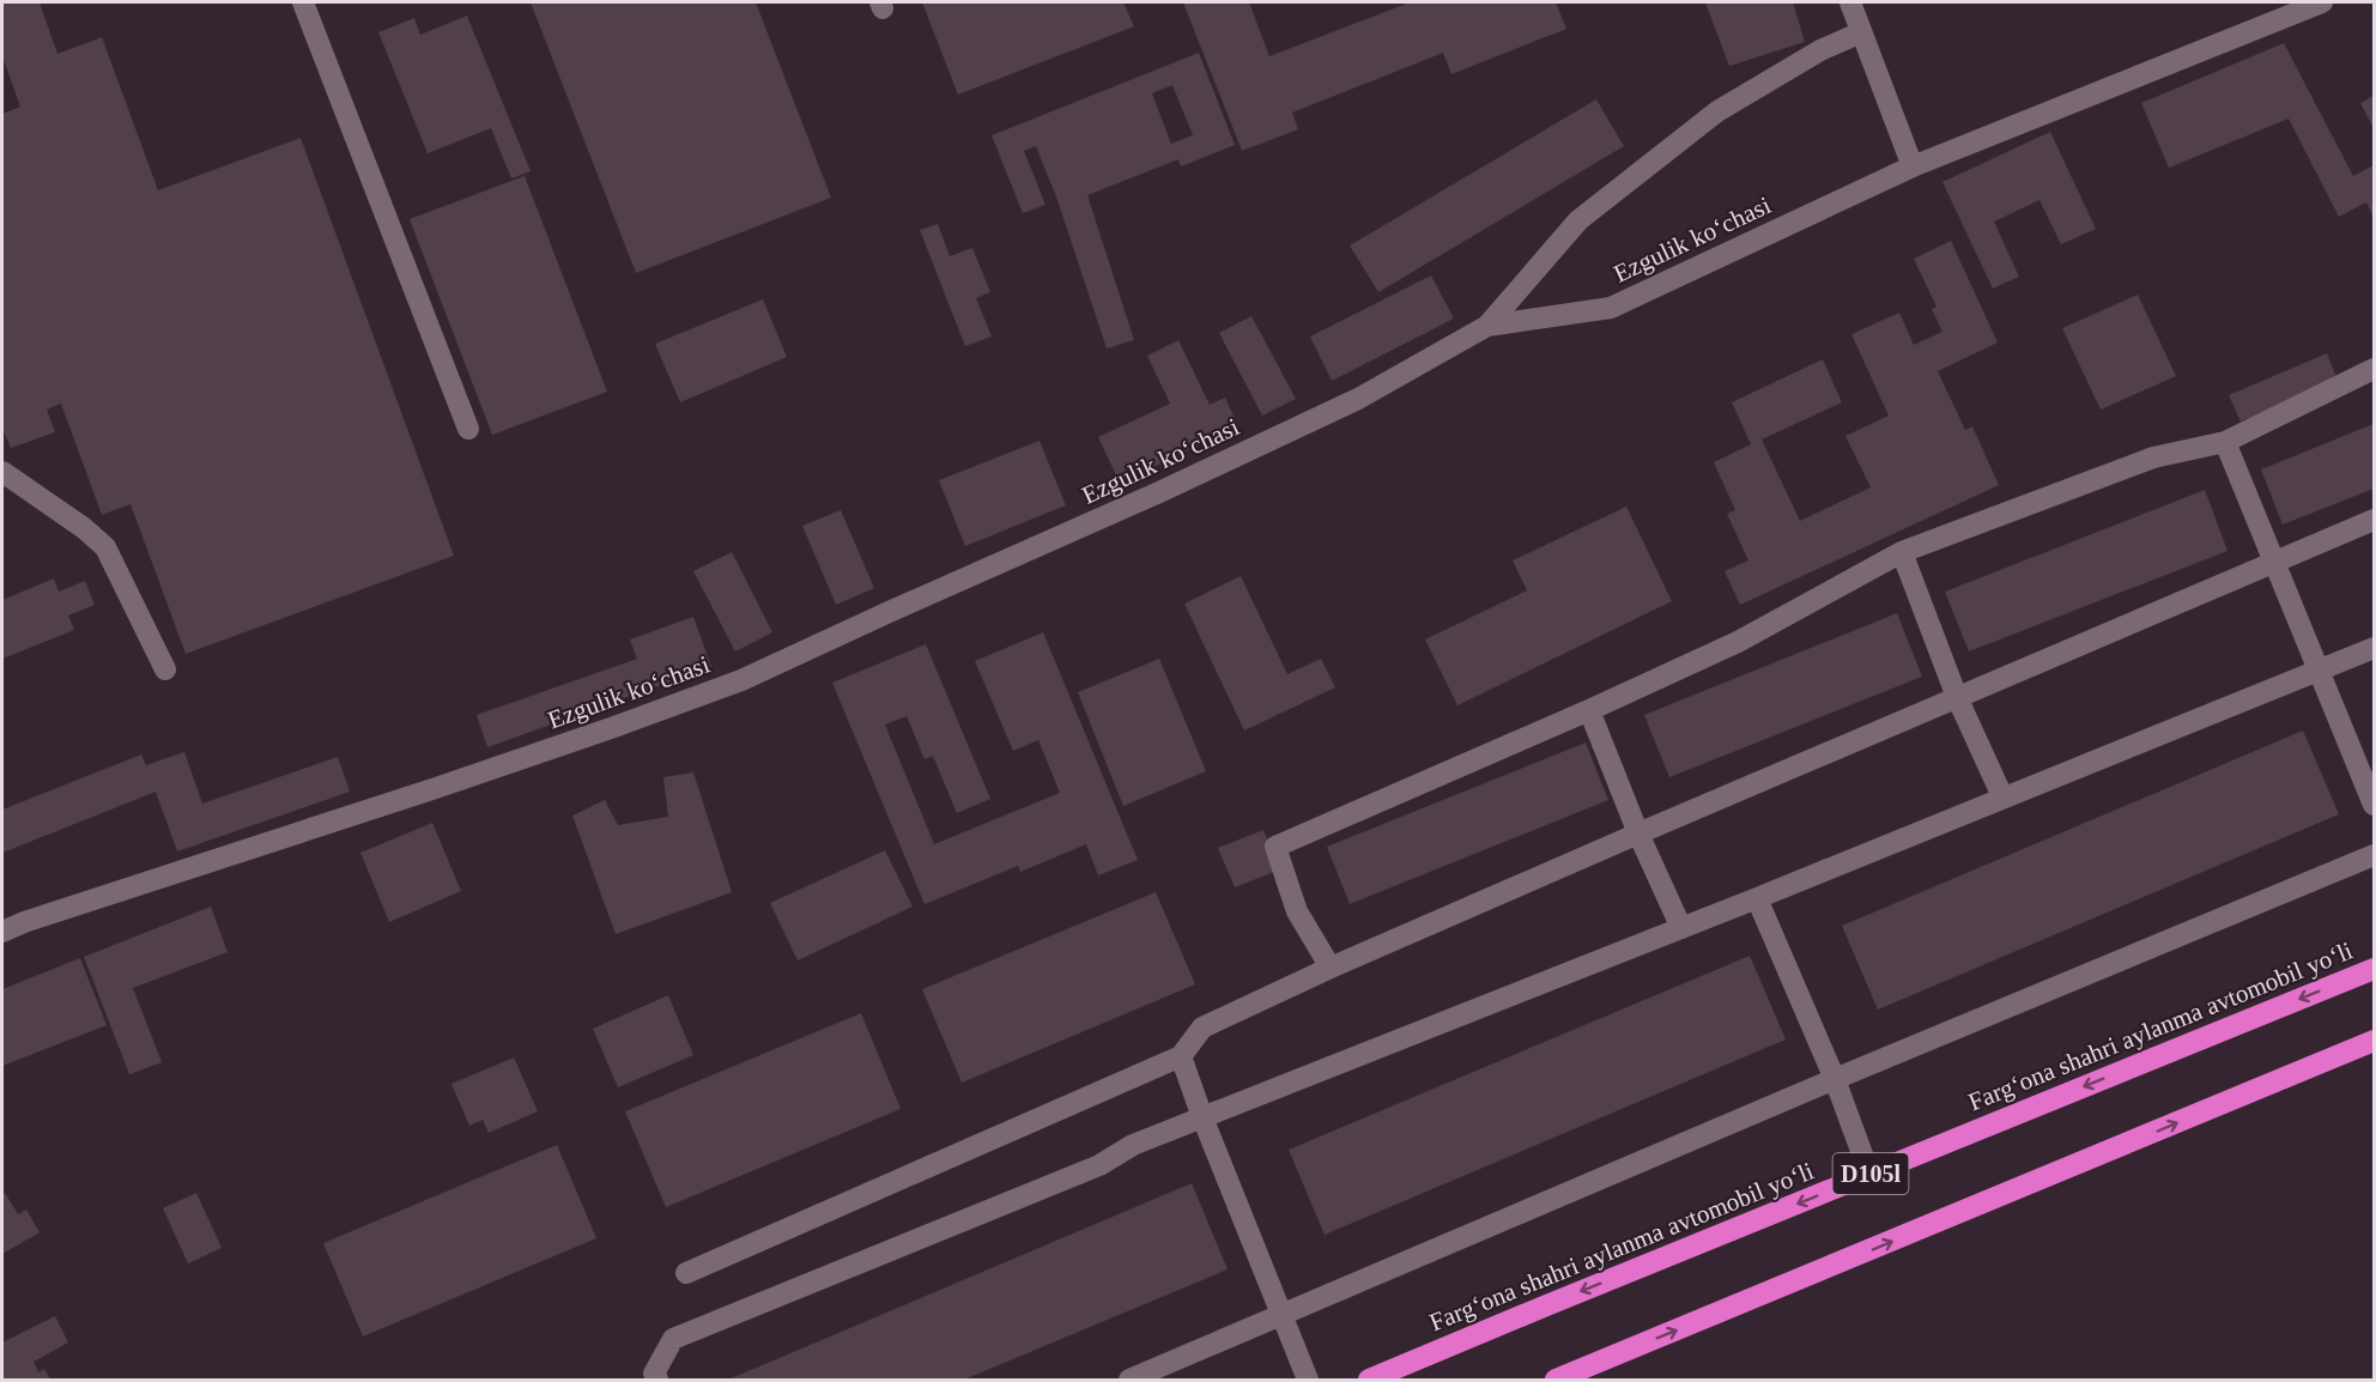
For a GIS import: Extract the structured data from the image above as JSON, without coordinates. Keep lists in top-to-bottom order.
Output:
{
  "streets": {
    "highway": ["Fargʻona shahri aylanma avtomobil yoʻli", "D105l"],
    "street": ["Ezgulik koʻchasi"]
  }
}
